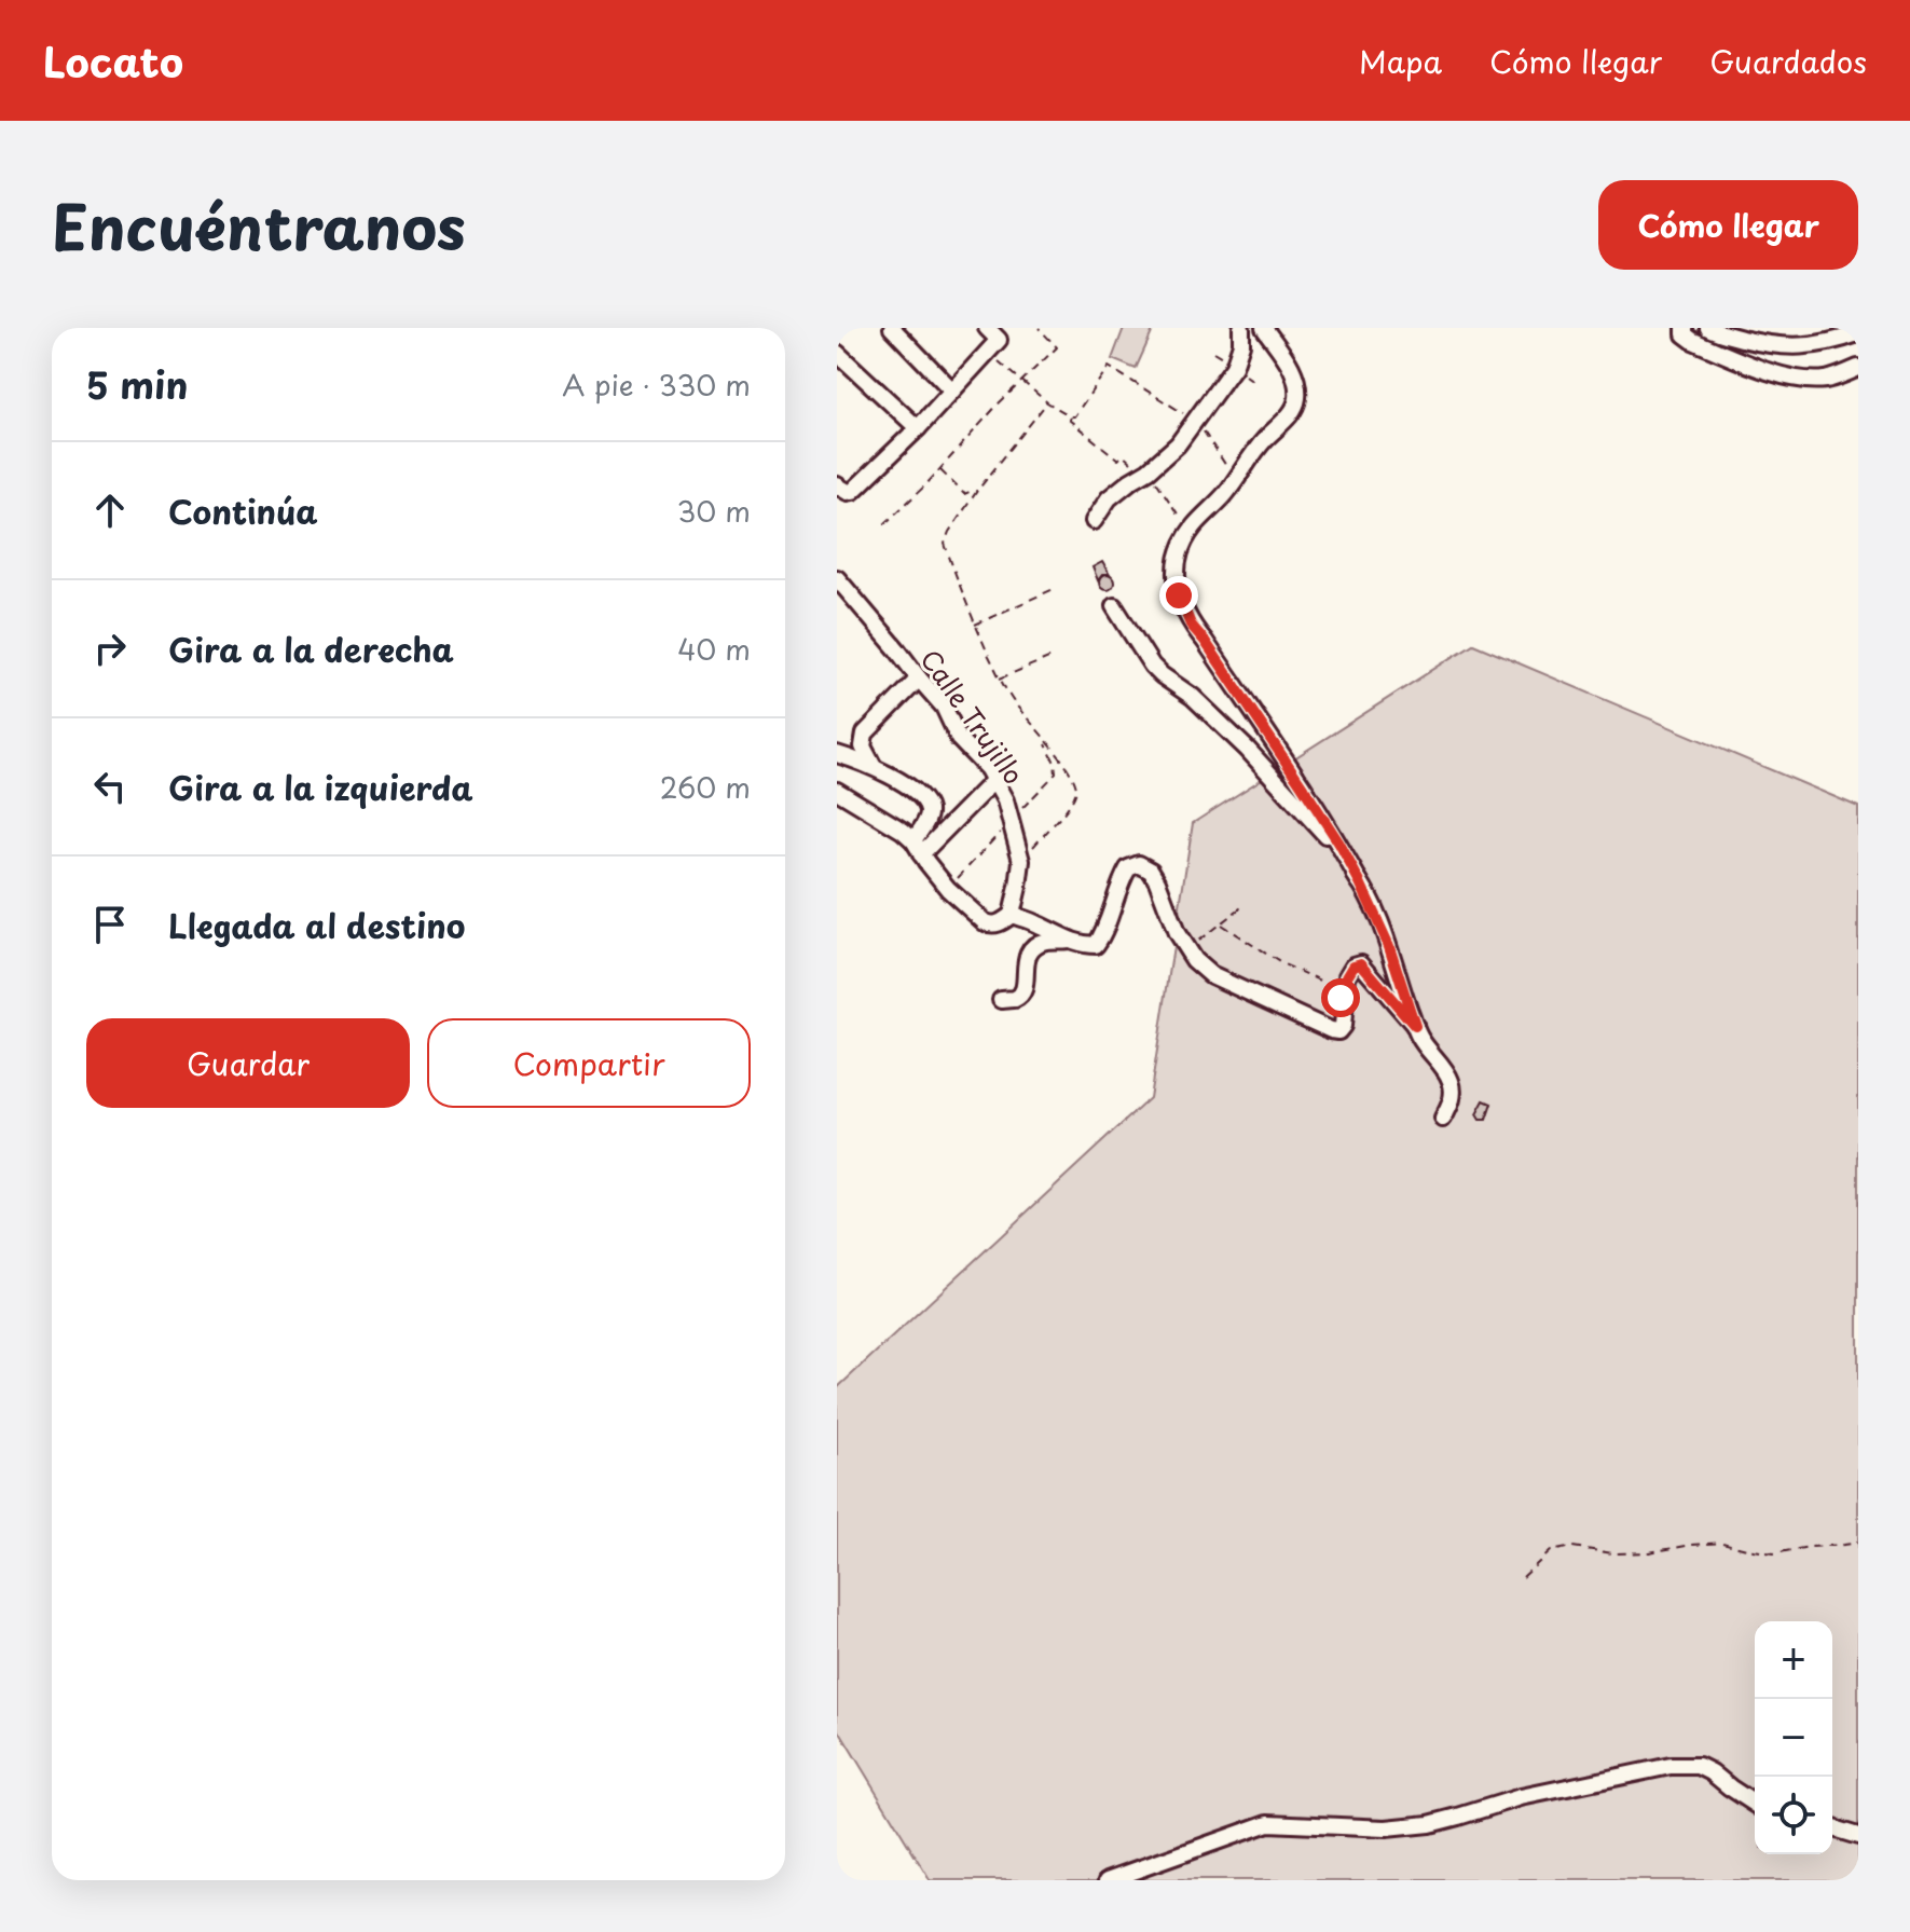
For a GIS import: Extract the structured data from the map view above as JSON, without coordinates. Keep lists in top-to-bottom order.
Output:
{
  "streets": {
    "street": ["Calle Trujillo"]
  },
  "page": {
    "header": "Locato",
    "nav": ["Mapa", "Cómo llegar", "Guardados"],
    "title": "Encuéntranos",
    "buttons": [
      "Cómo llegar",
      ["Guardar", "Compartir"]
    ],
    "heading": ["5 min", "A pie · 330 m"],
    "list": [
      ["Continúa", "30 m"],
      ["Gira a la derecha", "40 m"],
      ["Gira a la izquierda", "260 m"],
      "Llegada al destino"
    ],
    "map_buttons": ["+", "−"]
  }
}
